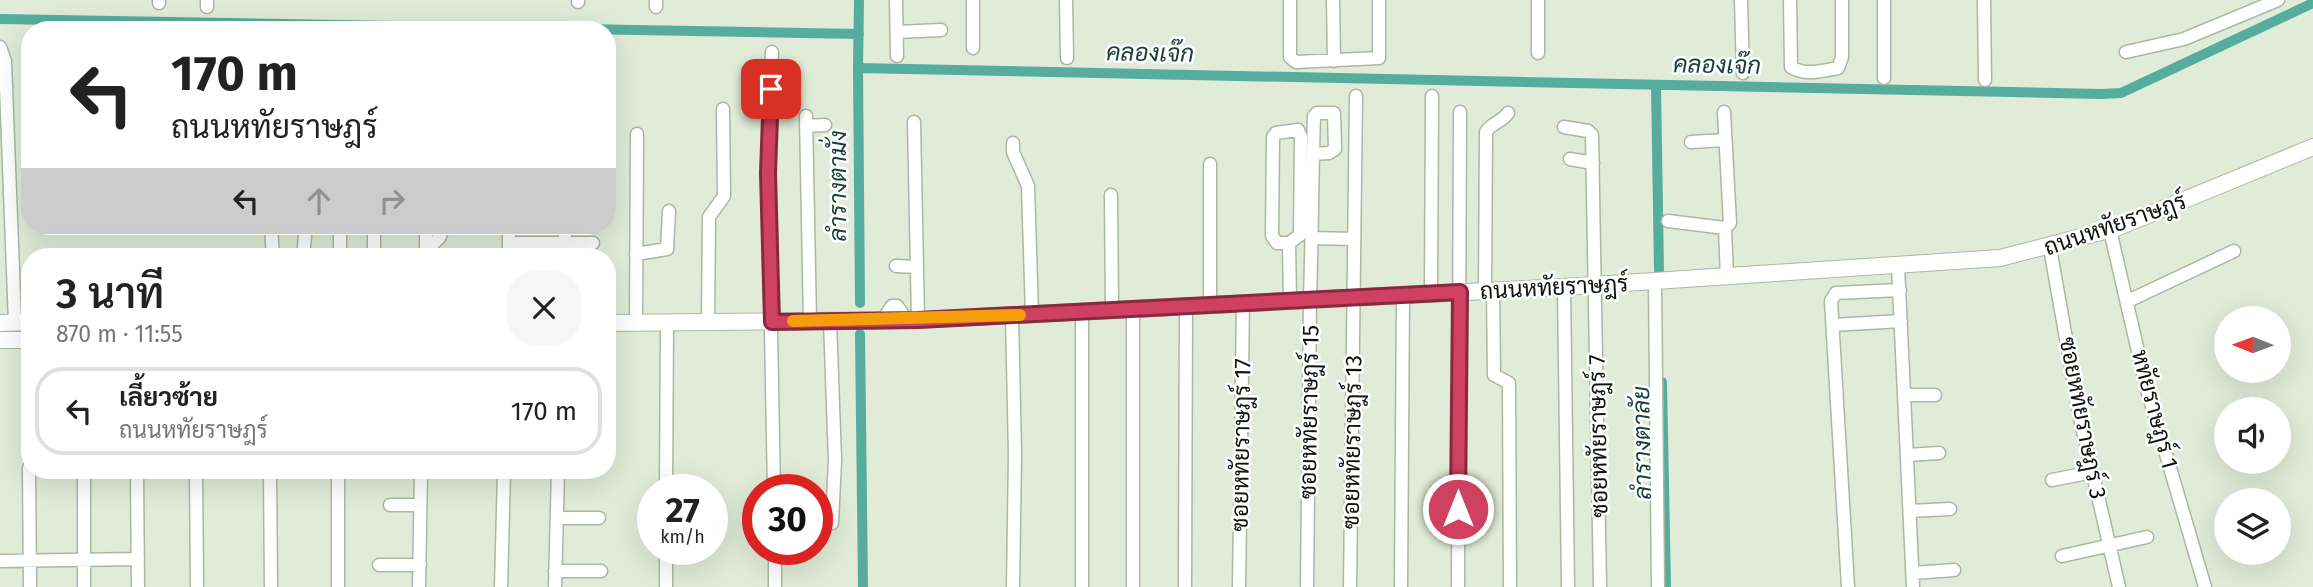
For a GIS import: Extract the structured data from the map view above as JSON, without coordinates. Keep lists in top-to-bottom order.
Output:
{
  "streets": {
    "main road": ["ถนนหทัยราษฎร์"],
    "street": [
      "หทัยราษฎร์ 1",
      "ซอยหทัยราษฎร์ 15",
      "ซอยหทัยราษฎร์ 3",
      "ซอยหทัยราษฎร์ 7",
      "ซอยหทัยราษฎร์ 13",
      "ซอยหทัยราษฎร์ 17"
    ]
  },
  "crossings": [
    ["ถนนหทัยราษฎร์", "หทัยราษฎร์ 1"],
    ["ถนนหทัยราษฎร์", "ซอยหทัยราษฎร์ 15"],
    ["ถนนหทัยราษฎร์", "ซอยหทัยราษฎร์ 3"],
    ["ถนนหทัยราษฎร์", "ซอยหทัยราษฎร์ 7"],
    ["ถนนหทัยราษฎร์", "ซอยหทัยราษฎร์ 13"],
    ["ถนนหทัยราษฎร์", "ซอยหทัยราษฎร์ 17"]
  ],
  "water": ["คลองเจ๊ก", "ลำรางตามั่ง", "ลำรางตาลัย"],
  "north": "left",
  "page": {
    "turn": ["170 m", "ถนนหทัยราษฎร์"],
    "heading": ["3 นาที", "870 m · 11:55"],
    "list": [
      {
        "name": "เลี้ยวซ้าย",
        "note": "ถนนหทัยราษฎร์",
        "value": "170 m"
      }
    ],
    "speed": "27 km/h",
    "limit": "30"
  }
}
